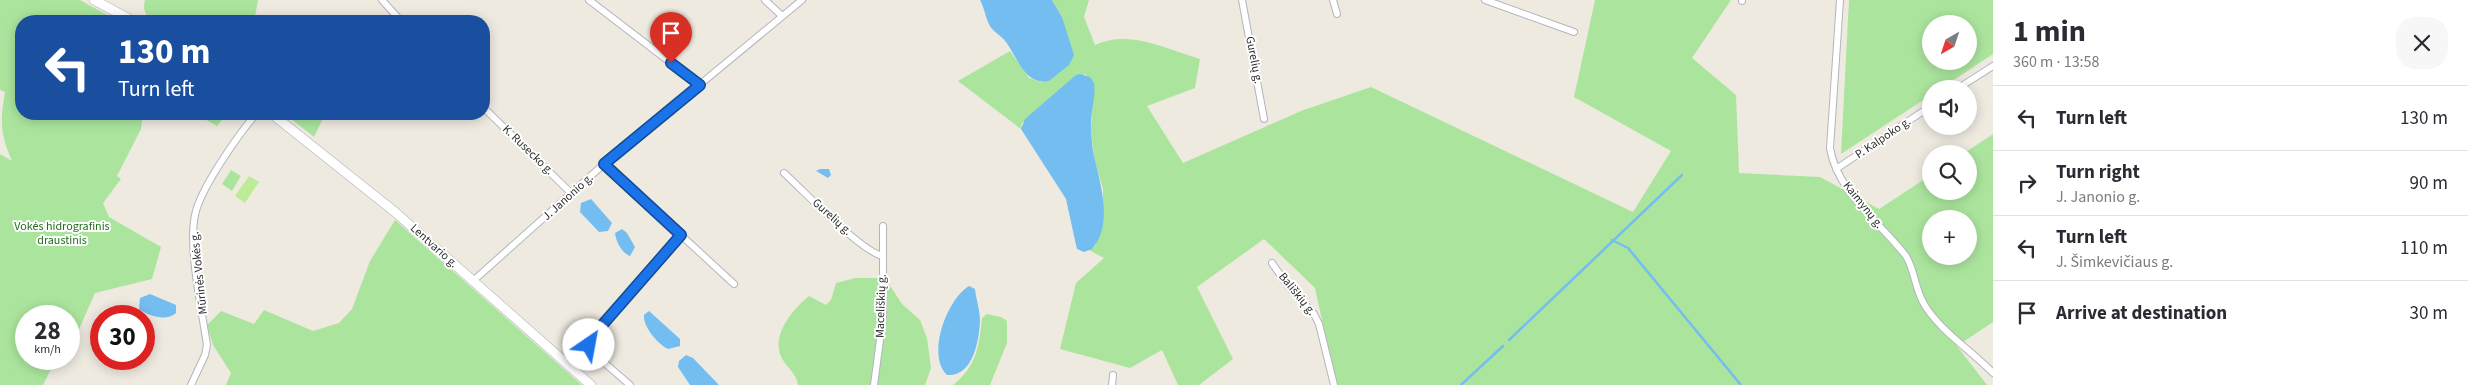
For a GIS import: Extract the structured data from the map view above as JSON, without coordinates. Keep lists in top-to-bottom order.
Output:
{
  "streets": {
    "main road": ["Lentvario g."],
    "street": [
      "Gurelių g.",
      "P. Kalpoko g.",
      "K. Rusecko g.",
      "J. Janonio g.",
      "Kaimynų g.",
      "Mūrinės Vokės g.",
      "Bališkių g.",
      "Maceliškių g."
    ]
  },
  "crossings": [
    ["Gurelių g.", "Maceliškių g."],
    ["P. Kalpoko g.", "Kaimynų g."],
    ["K. Rusecko g.", "J. Janonio g."],
    ["J. Janonio g.", "Lentvario g."]
  ],
  "parks": ["Vokės hidrografinis draustinis"],
  "north": "bottom left",
  "page": {
    "heading": ["1 min", "360 m · 13:58"],
    "map_buttons": "+",
    "turn": ["130 m", "Turn left"],
    "list": [
      {
        "name": "Turn left",
        "value": "130 m"
      },
      {
        "name": "Turn right",
        "note": "J. Janonio g.",
        "value": "90 m"
      },
      {
        "name": "Turn left",
        "note": "J. Šimkevičiaus g.",
        "value": "110 m"
      },
      {
        "name": "Arrive at destination",
        "value": "30 m"
      }
    ],
    "speed": "28 km/h",
    "limit": "30"
  }
}
